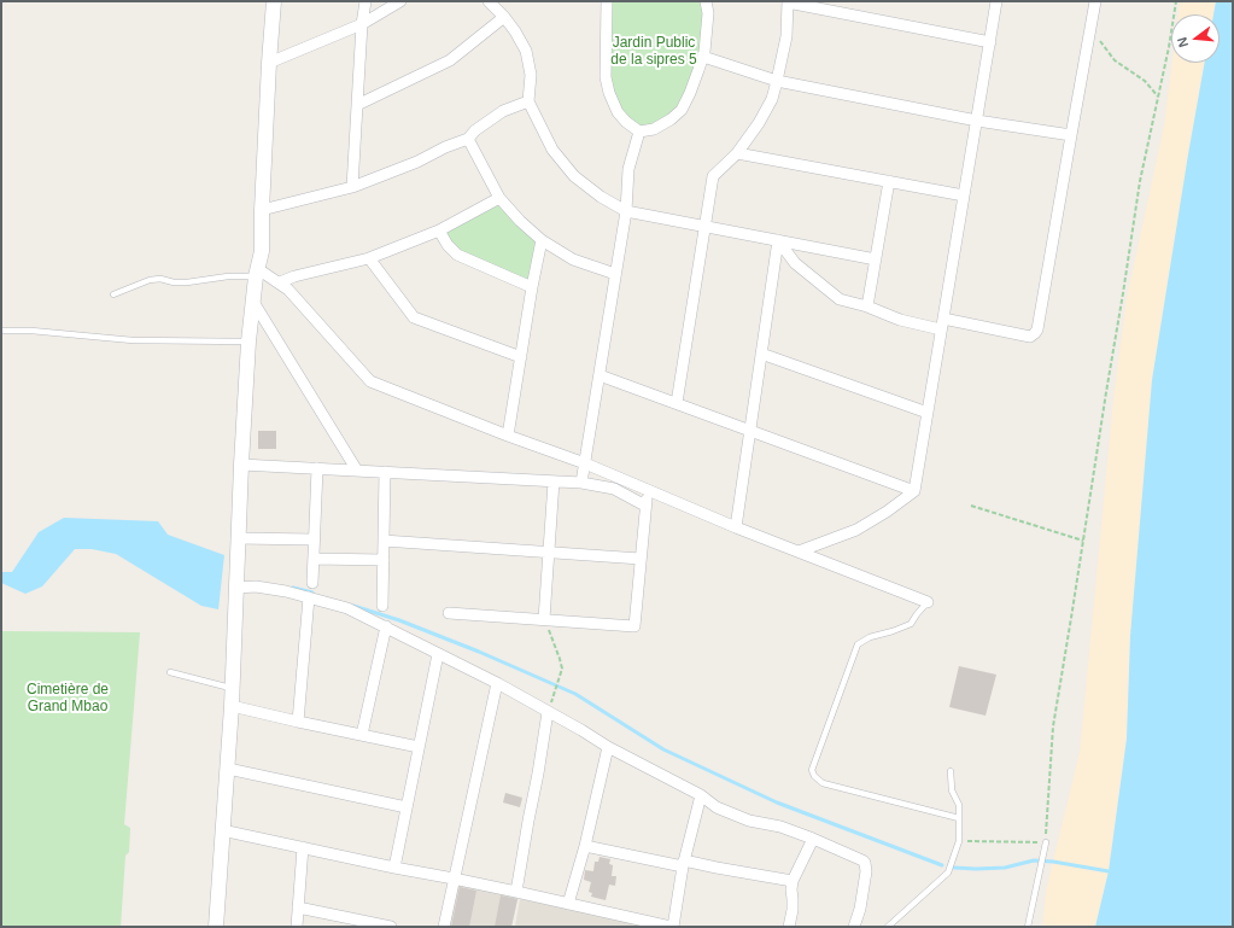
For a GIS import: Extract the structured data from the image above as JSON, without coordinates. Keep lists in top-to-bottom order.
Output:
{
  "parks": ["Jardin Public de la sipres 5", "Cimetière de Grand Mbao"],
  "north": "left"
}
